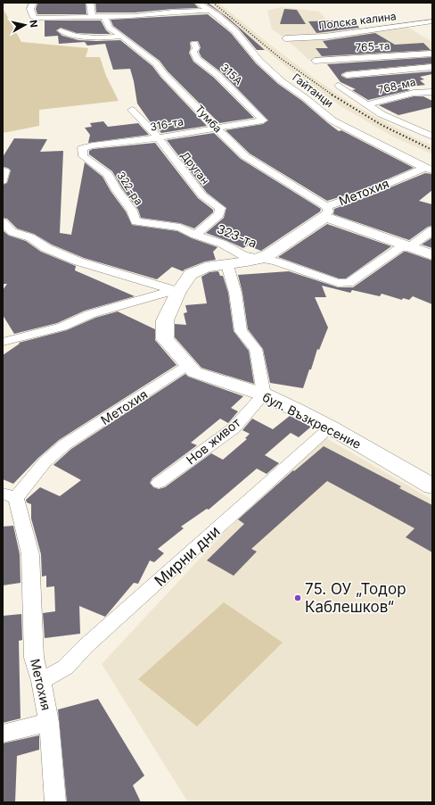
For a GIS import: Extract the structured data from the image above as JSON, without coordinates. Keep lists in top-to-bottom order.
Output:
{
  "streets": {
    "street": [
      "Полска калина",
      "765-та",
      "315А",
      "768-ма",
      "Гайтанци",
      "Тумба",
      "316-та",
      "Друган",
      "322-ра",
      "Метохия",
      "323-та",
      "бул. Възкресение",
      "Нов живот",
      "Мирни дни"
    ]
  },
  "crossings": [
    ["315А", "316-та"],
    ["Гайтанци", "Метохия"],
    ["Тумба", "316-та"],
    ["Тумба", "Метохия"],
    ["Тумба", "323-та"],
    ["316-та", "Друган"],
    ["316-та", "322-ра"],
    ["Друган", "323-та"],
    ["322-ра", "323-та"],
    ["Метохия", "323-та"],
    ["Метохия", "бул. Възкресение"],
    ["Метохия", "Мирни дни"],
    ["бул. Възкресение", "Нов живот"],
    ["бул. Възкресение", "Мирни дни"]
  ],
  "places": ["75. ОУ „Тодор Каблешков“"],
  "north": "right"
}
